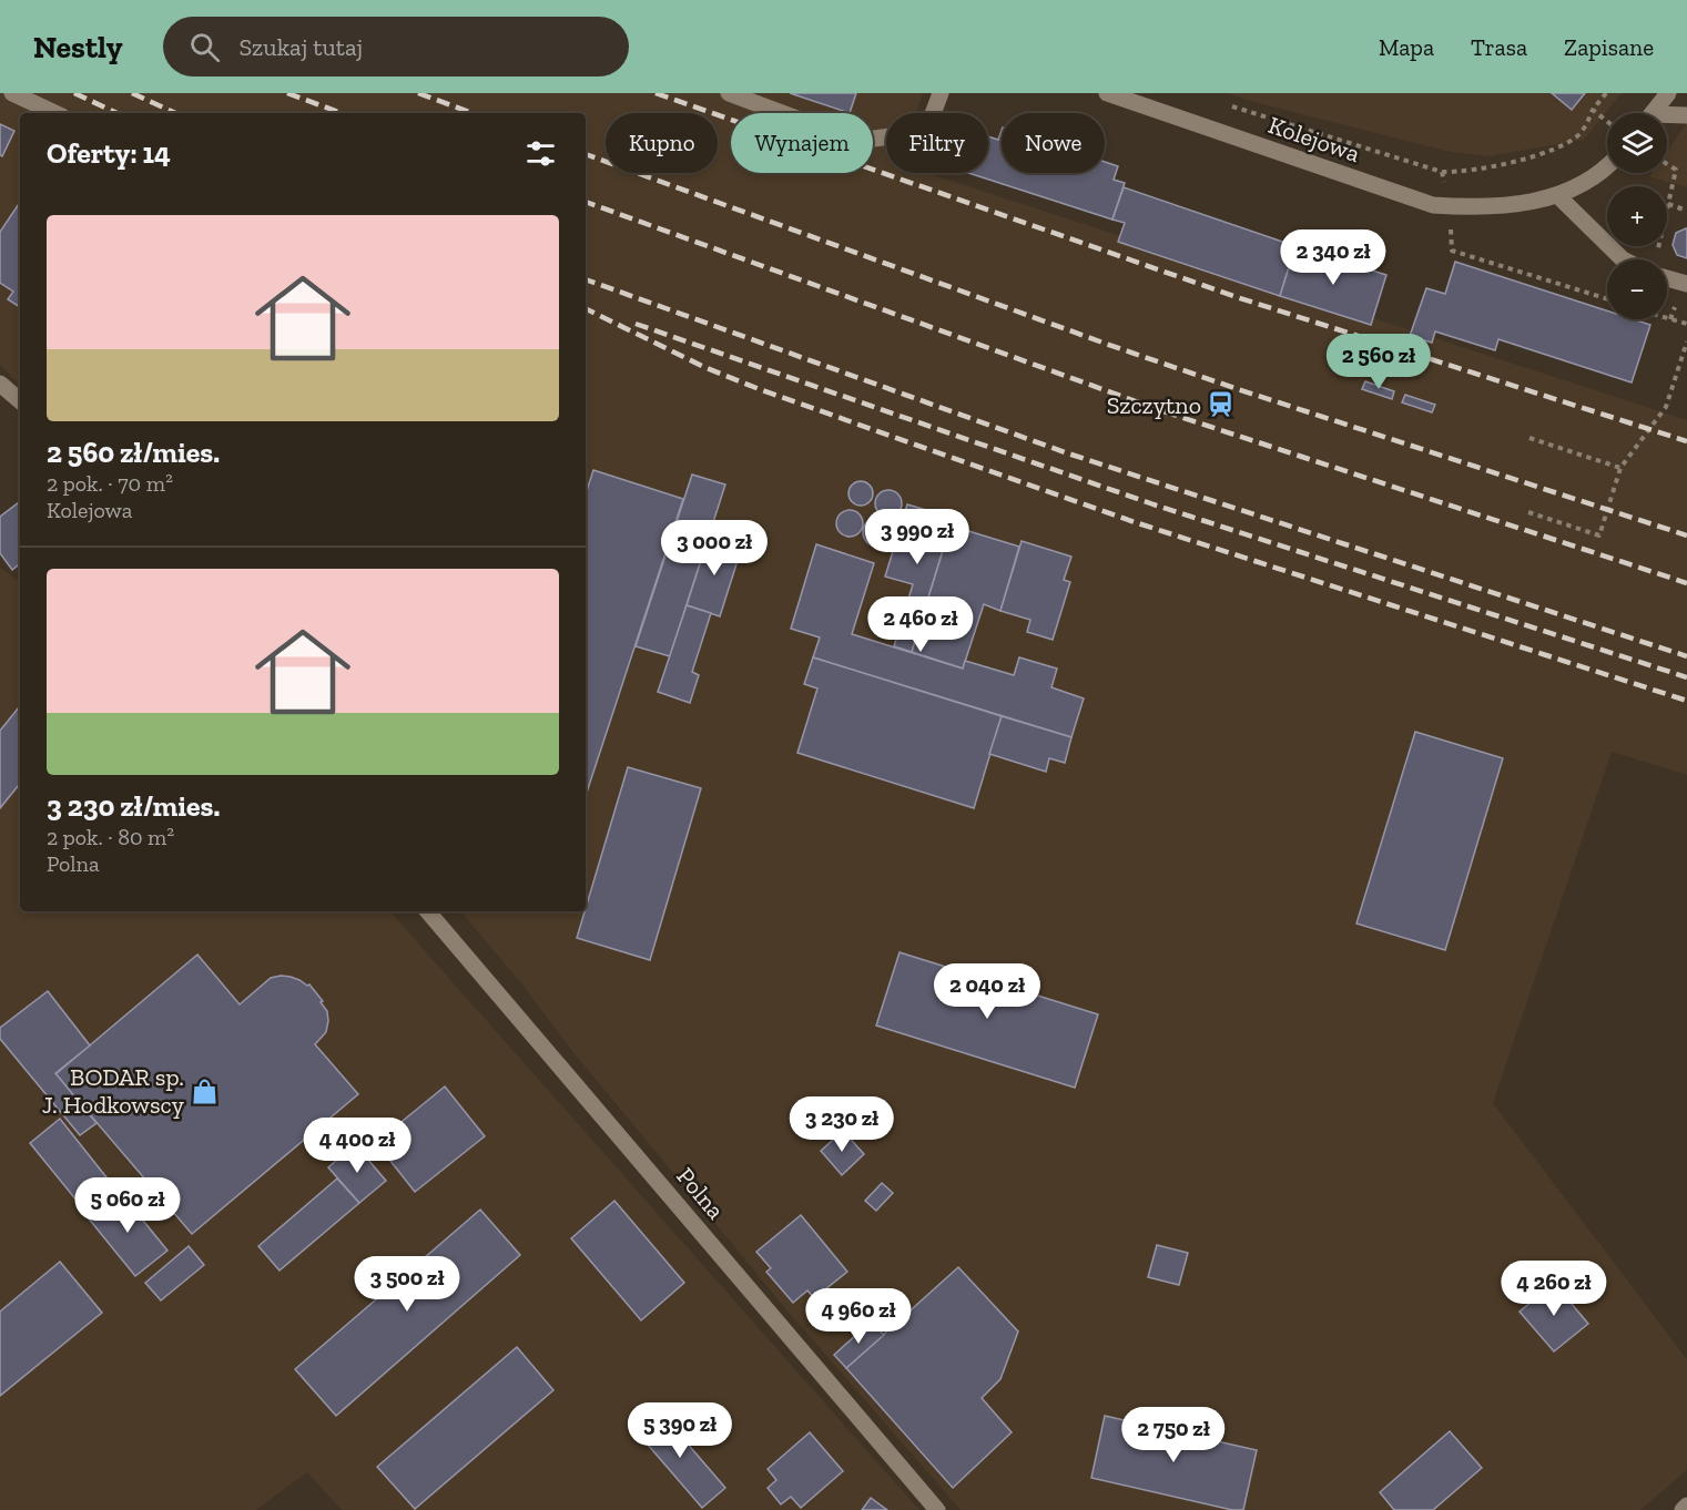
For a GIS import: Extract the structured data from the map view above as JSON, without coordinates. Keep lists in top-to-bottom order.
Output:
{
  "streets": {
    "street": ["Kolejowa", "Polna"]
  },
  "places": {
    "station": ["Szczytno"],
    "shop": ["BODAR sp. J. Hodkowscy"]
  },
  "page": {
    "header": "Nestly",
    "search": "Szukaj tutaj",
    "nav": ["Mapa", "Trasa", "Zapisane"],
    "map_buttons": ["+", "−"],
    "chip": [
      "Kupno",
      "Wynajem",
      "Filtry",
      "Nowe"
    ],
    "heading": "Oferty: 14",
    "list": [
      {
        "name": "2 560 zł/mies.",
        "note": "2 pok. · 70 m² · Kolejowa"
      },
      {
        "name": "3 230 zł/mies.",
        "note": "2 pok. · 80 m² · Polna"
      }
    ],
    "price": [
      "2 340 zł",
      "2 560 zł",
      "3 990 zł",
      "3 000 zł",
      "2 460 zł",
      "2 040 zł",
      "3 230 zł",
      "4 400 zł",
      "5 060 zł",
      "3 500 zł",
      "4 260 zł",
      "4 960 zł",
      "5 390 zł",
      "2 750 zł"
    ]
  }
}
